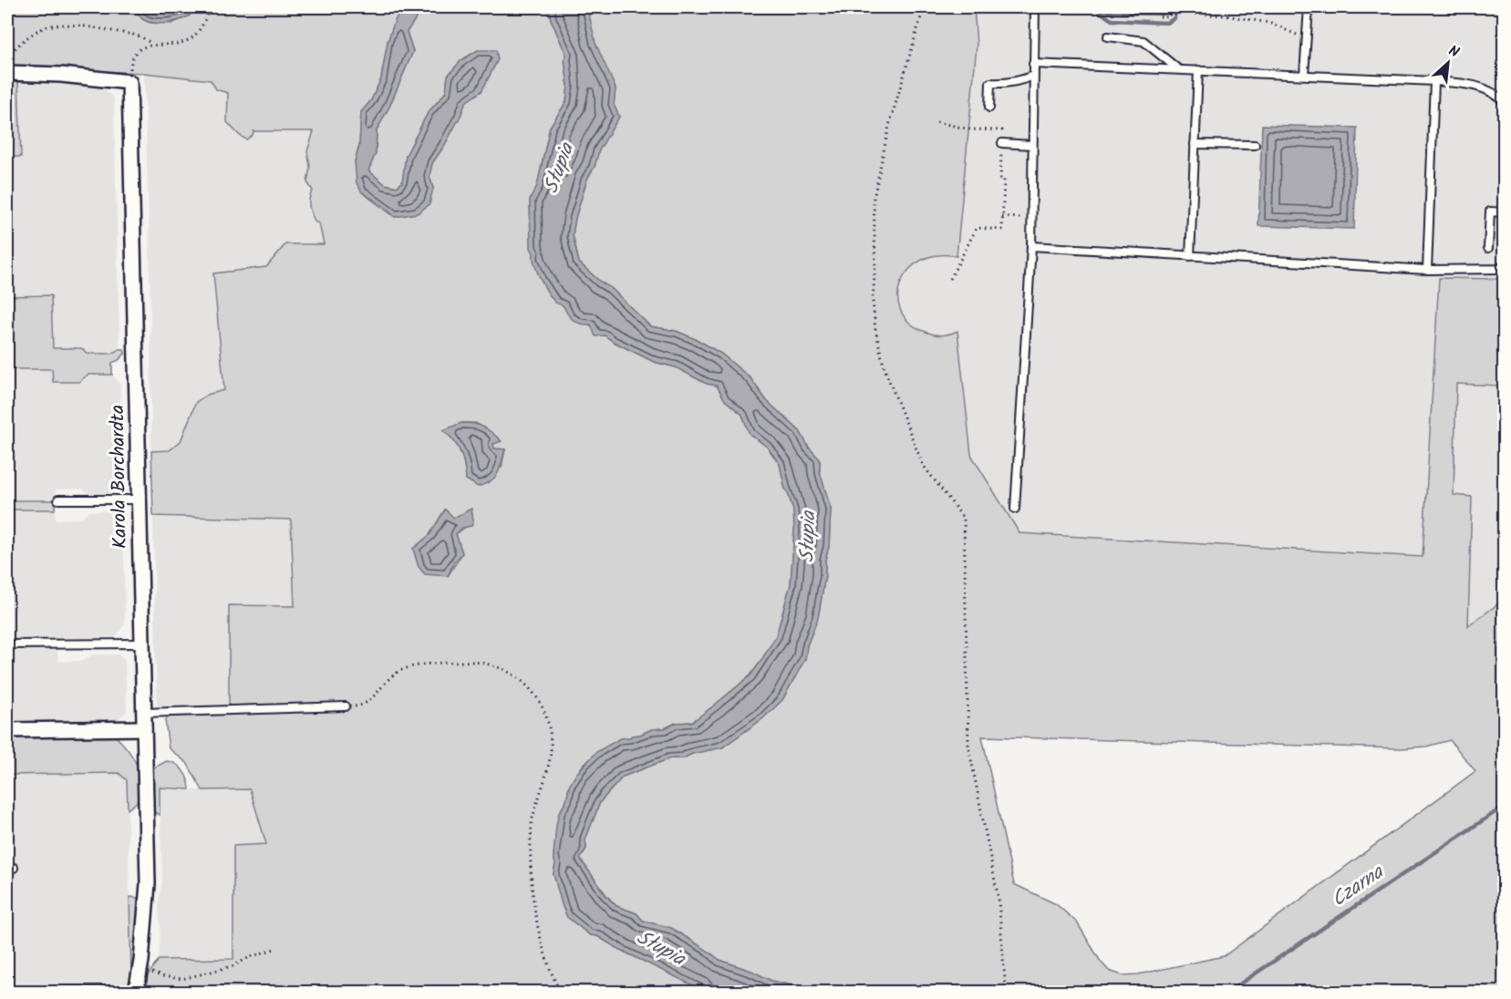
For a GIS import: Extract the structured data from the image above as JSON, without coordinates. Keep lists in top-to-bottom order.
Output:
{
  "streets": {
    "street": ["Karola Borchardta"]
  },
  "water": ["Słupia", "Czarna"],
  "north": "top right"
}
